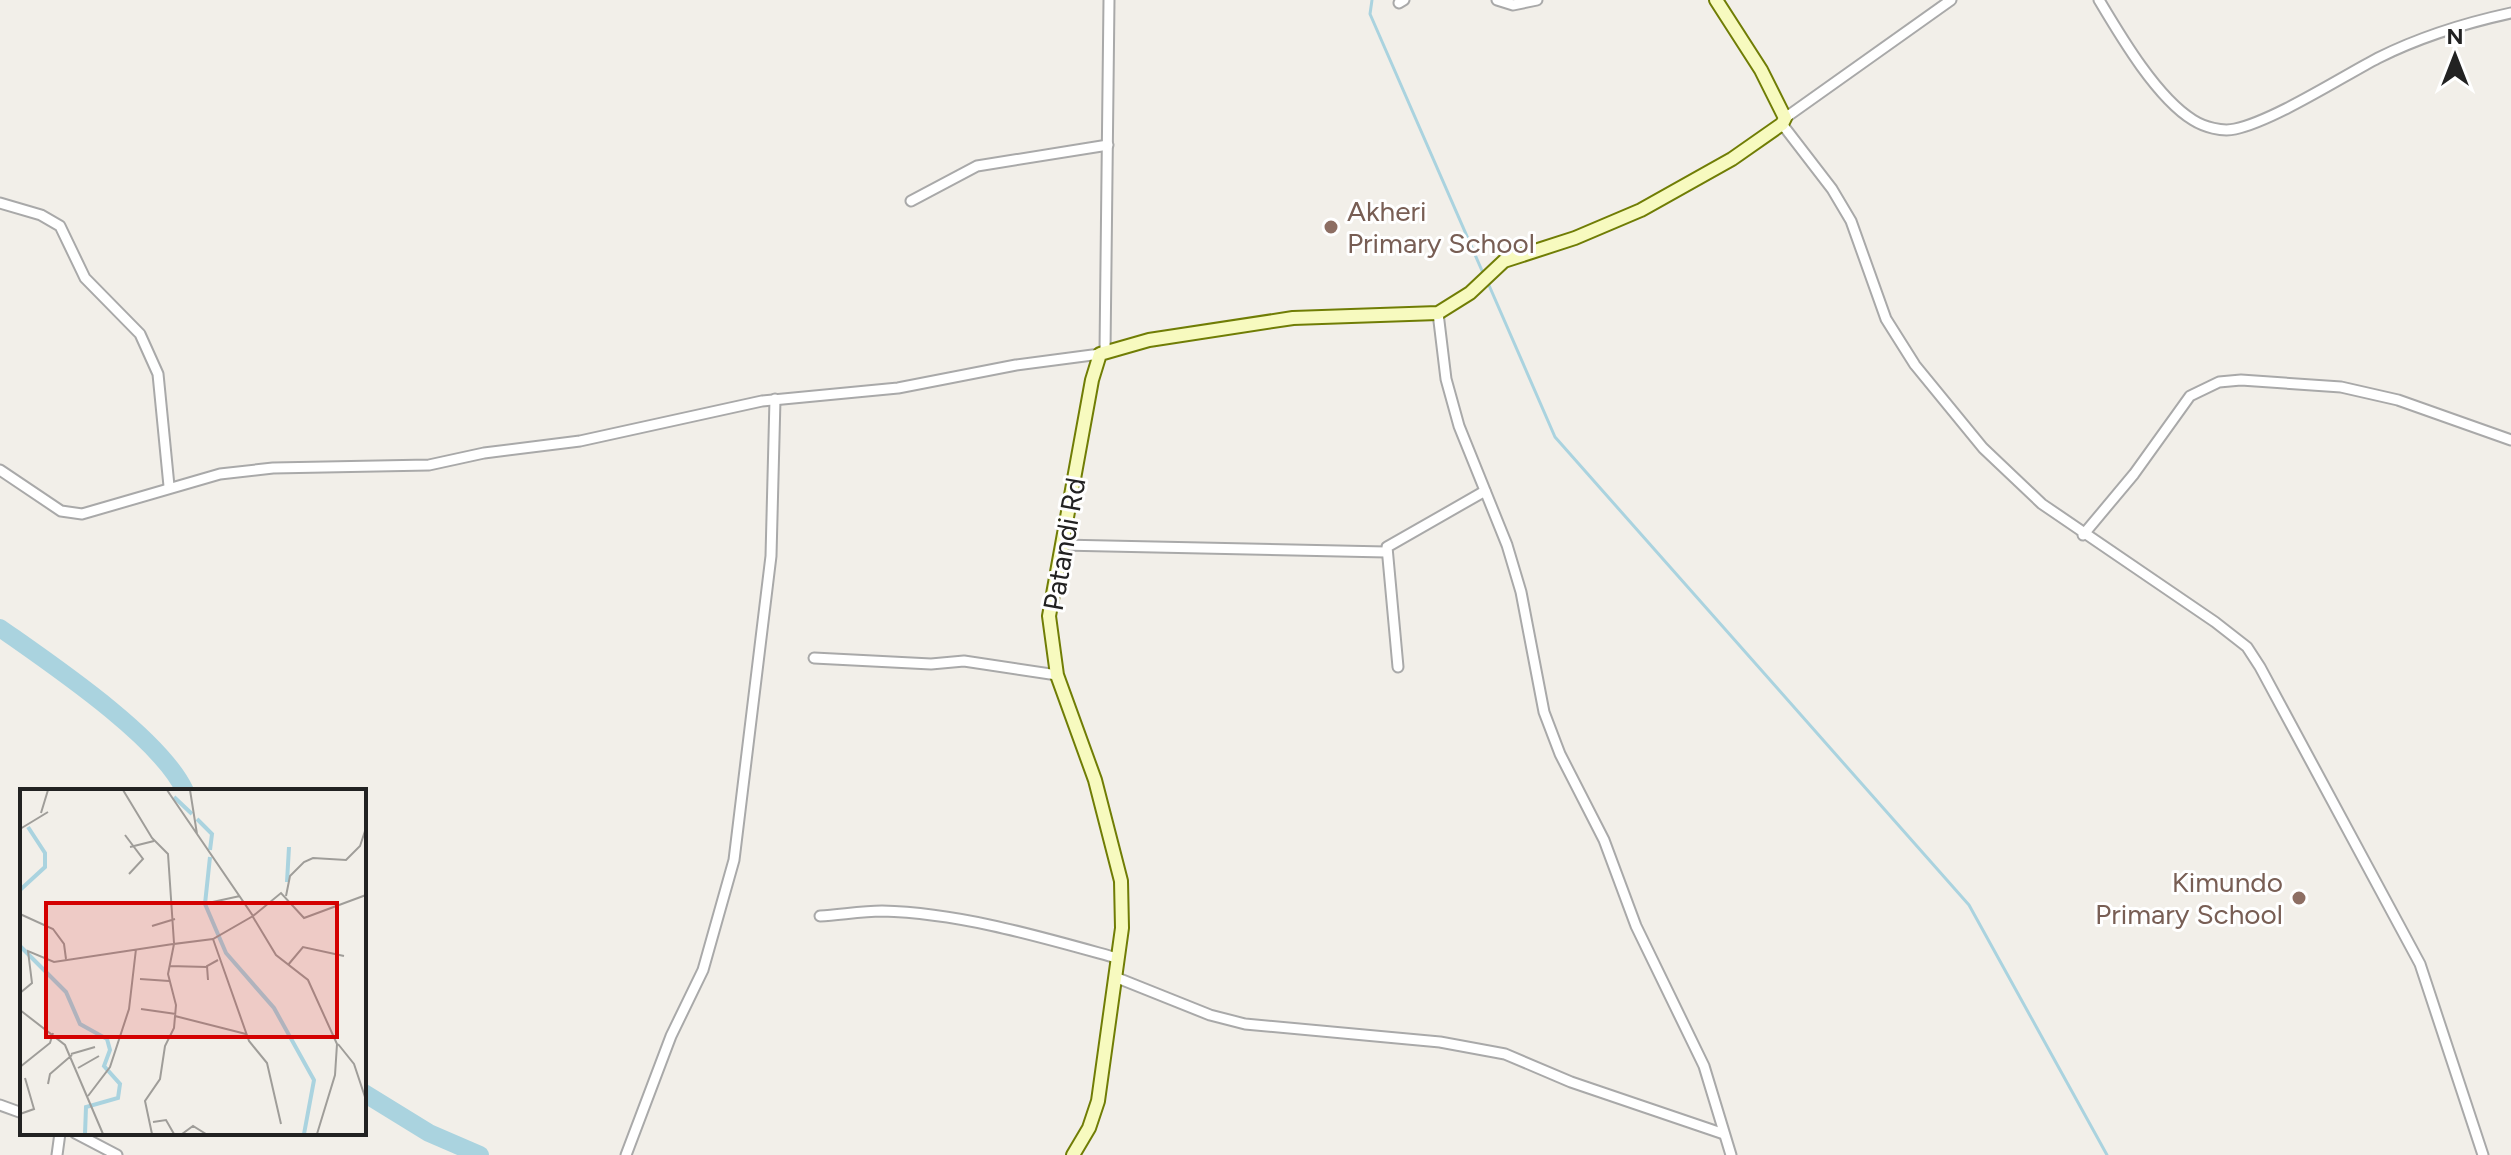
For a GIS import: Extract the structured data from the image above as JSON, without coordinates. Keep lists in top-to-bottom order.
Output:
{
  "streets": {
    "street": ["Patandi Rd"]
  },
  "places": ["Akheri Primary School", "Kimundo Primary School"],
  "north": "top"
}
